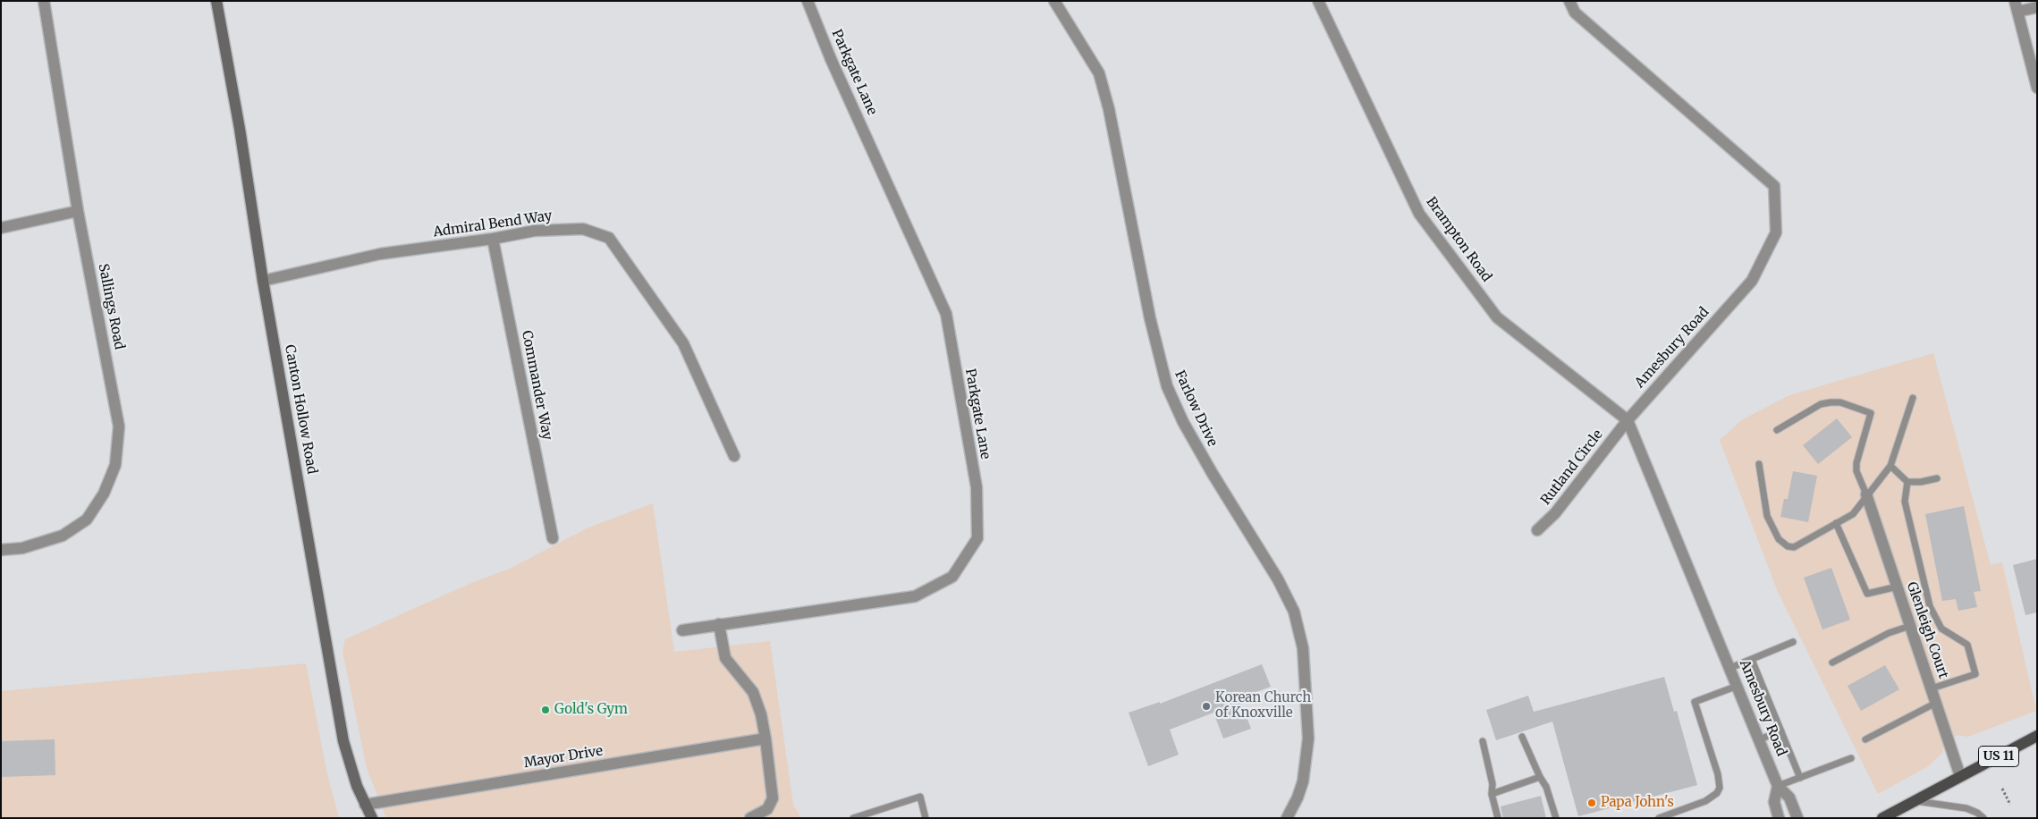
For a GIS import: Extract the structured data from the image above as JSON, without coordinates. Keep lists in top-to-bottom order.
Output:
{
  "streets": {
    "main road": ["US 11"],
    "street": [
      "Parkgate Lane",
      "Admiral Bend Way",
      "Brampton Road",
      "Sallings Road",
      "Amesbury Road",
      "Commander Way",
      "Farlow Drive",
      "Canton Hollow Road",
      "Rutland Circle",
      "Glenleigh Court",
      "Mayor Drive"
    ]
  },
  "crossings": [
    ["Admiral Bend Way", "Commander Way"],
    ["Admiral Bend Way", "Canton Hollow Road"],
    ["Brampton Road", "Amesbury Road"],
    ["Brampton Road", "Rutland Circle"],
    ["Amesbury Road", "Rutland Circle"],
    ["Canton Hollow Road", "Mayor Drive"],
    ["Glenleigh Court", "US 11"]
  ],
  "places": ["Korean Church of Knoxville", "Gold's Gym", "Papa John's"]
}
